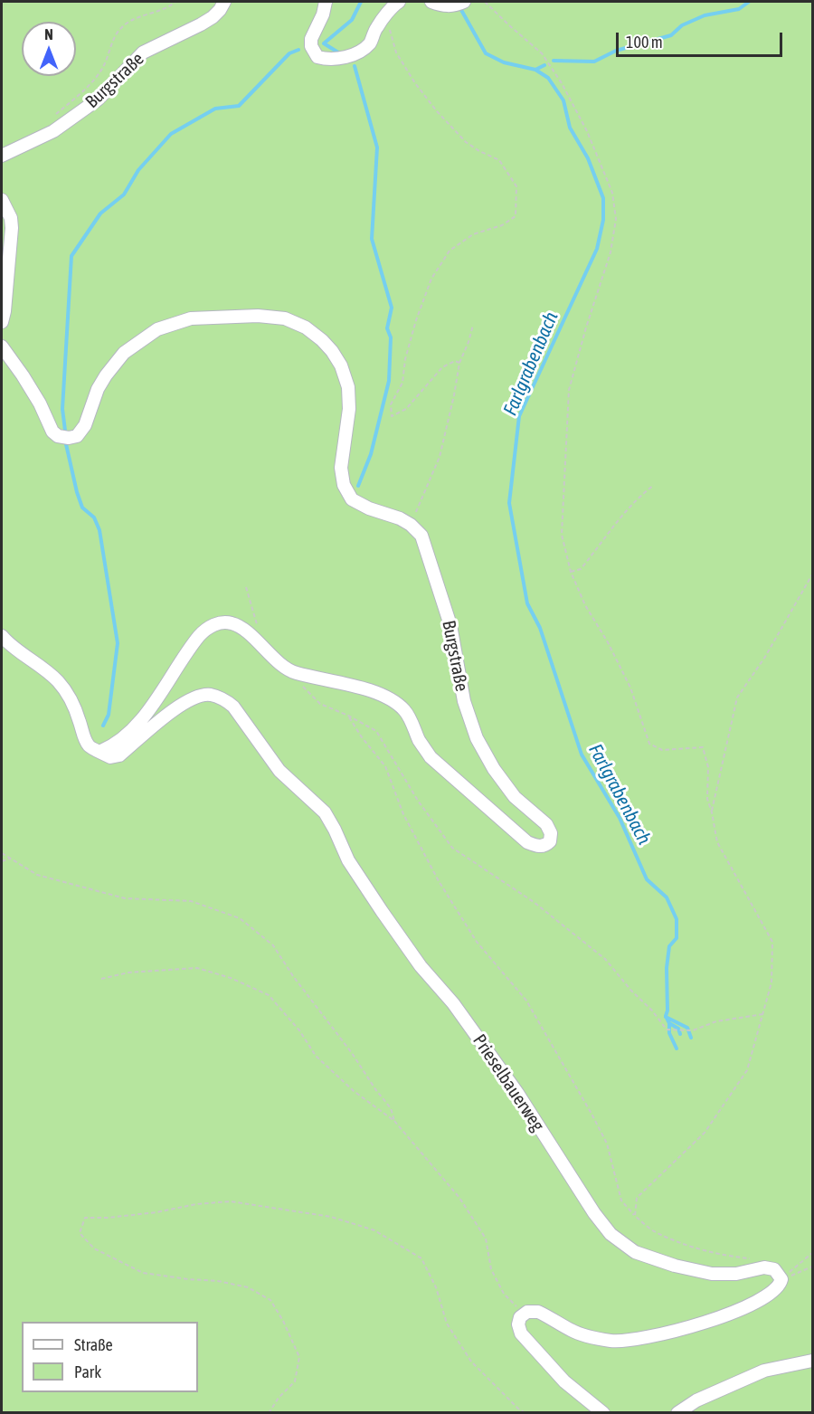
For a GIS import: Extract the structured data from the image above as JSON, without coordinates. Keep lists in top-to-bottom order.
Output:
{
  "streets": {
    "street": ["Burgstraße", "Prieselbauerweg"]
  },
  "crossings": [
    ["Burgstraße", "Prieselbauerweg"]
  ],
  "water": ["Farlgrabenbach"],
  "legend": ["Straße", "Park"],
  "scale_bar": "100 m",
  "north": "top"
}
